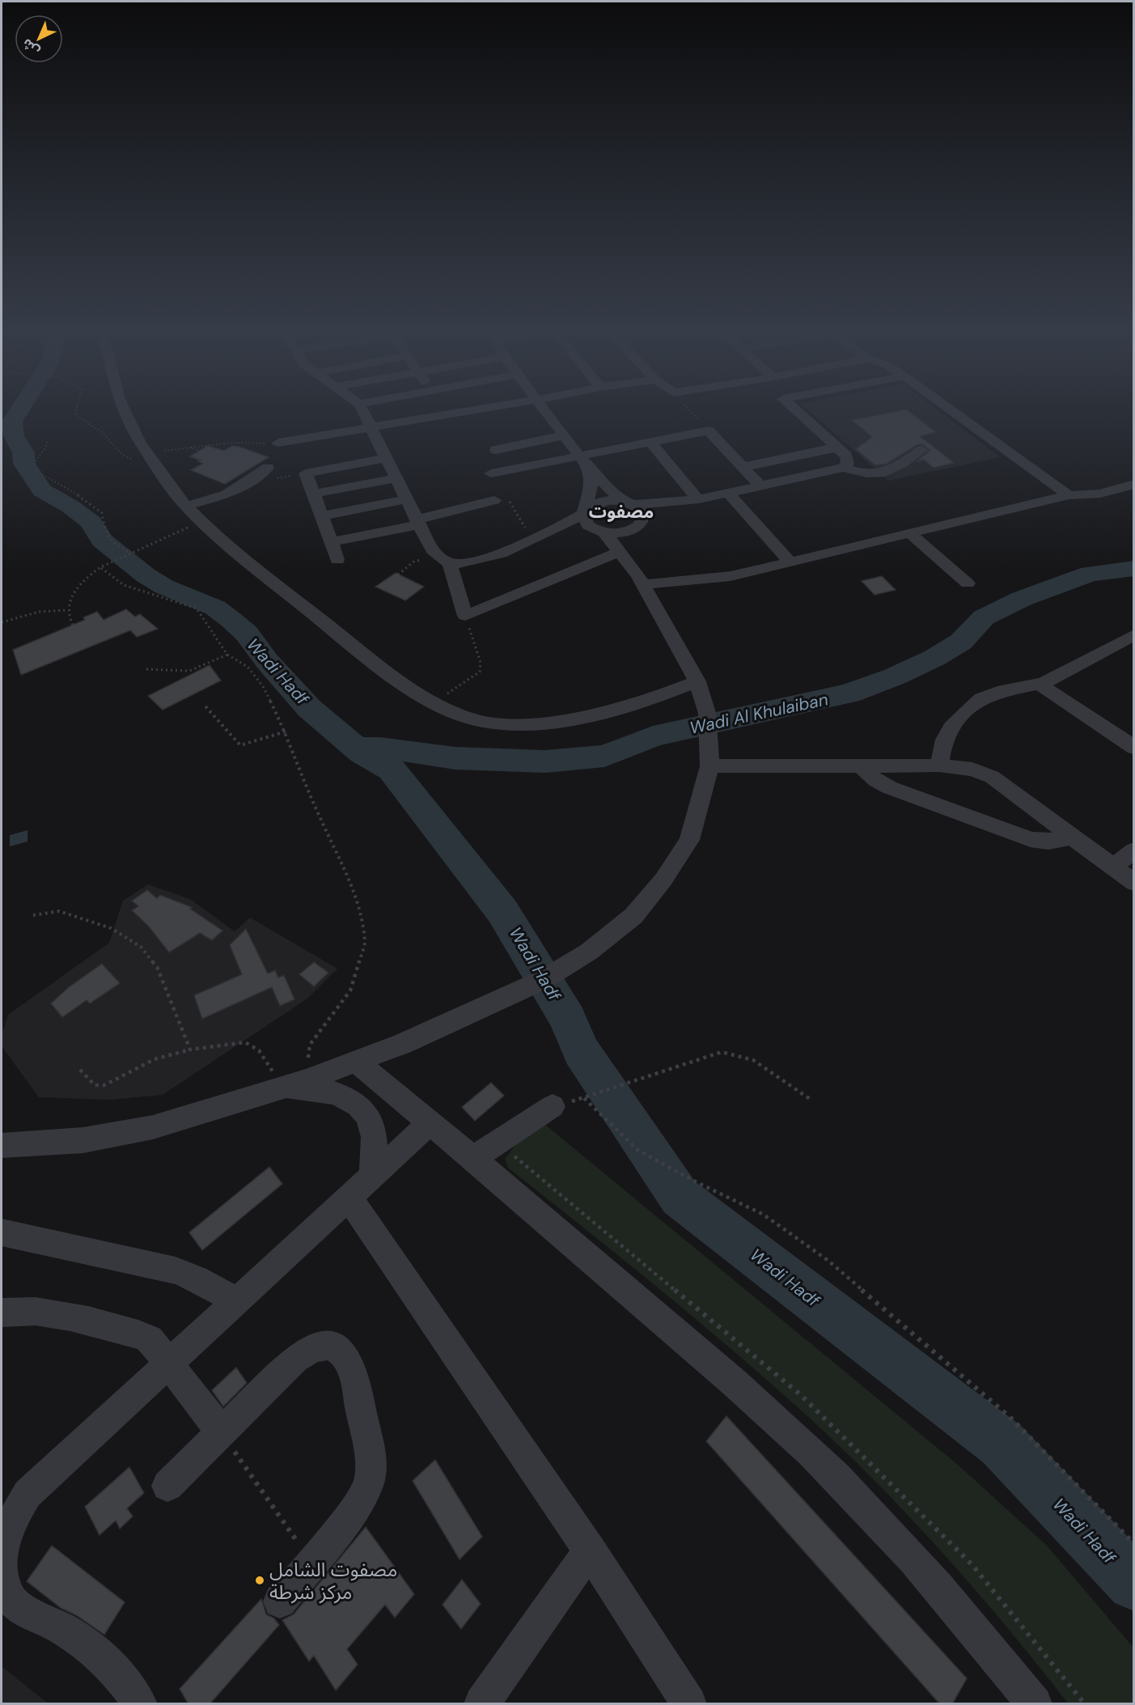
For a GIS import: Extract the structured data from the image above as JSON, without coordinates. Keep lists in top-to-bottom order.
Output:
{
  "districts": ["مصفوت"],
  "water": ["Wadi Hadf", "Wadi Al Khulaiban"],
  "places": ["مصفوت الشامل مركز شرطة"],
  "north": "bottom left"
}
